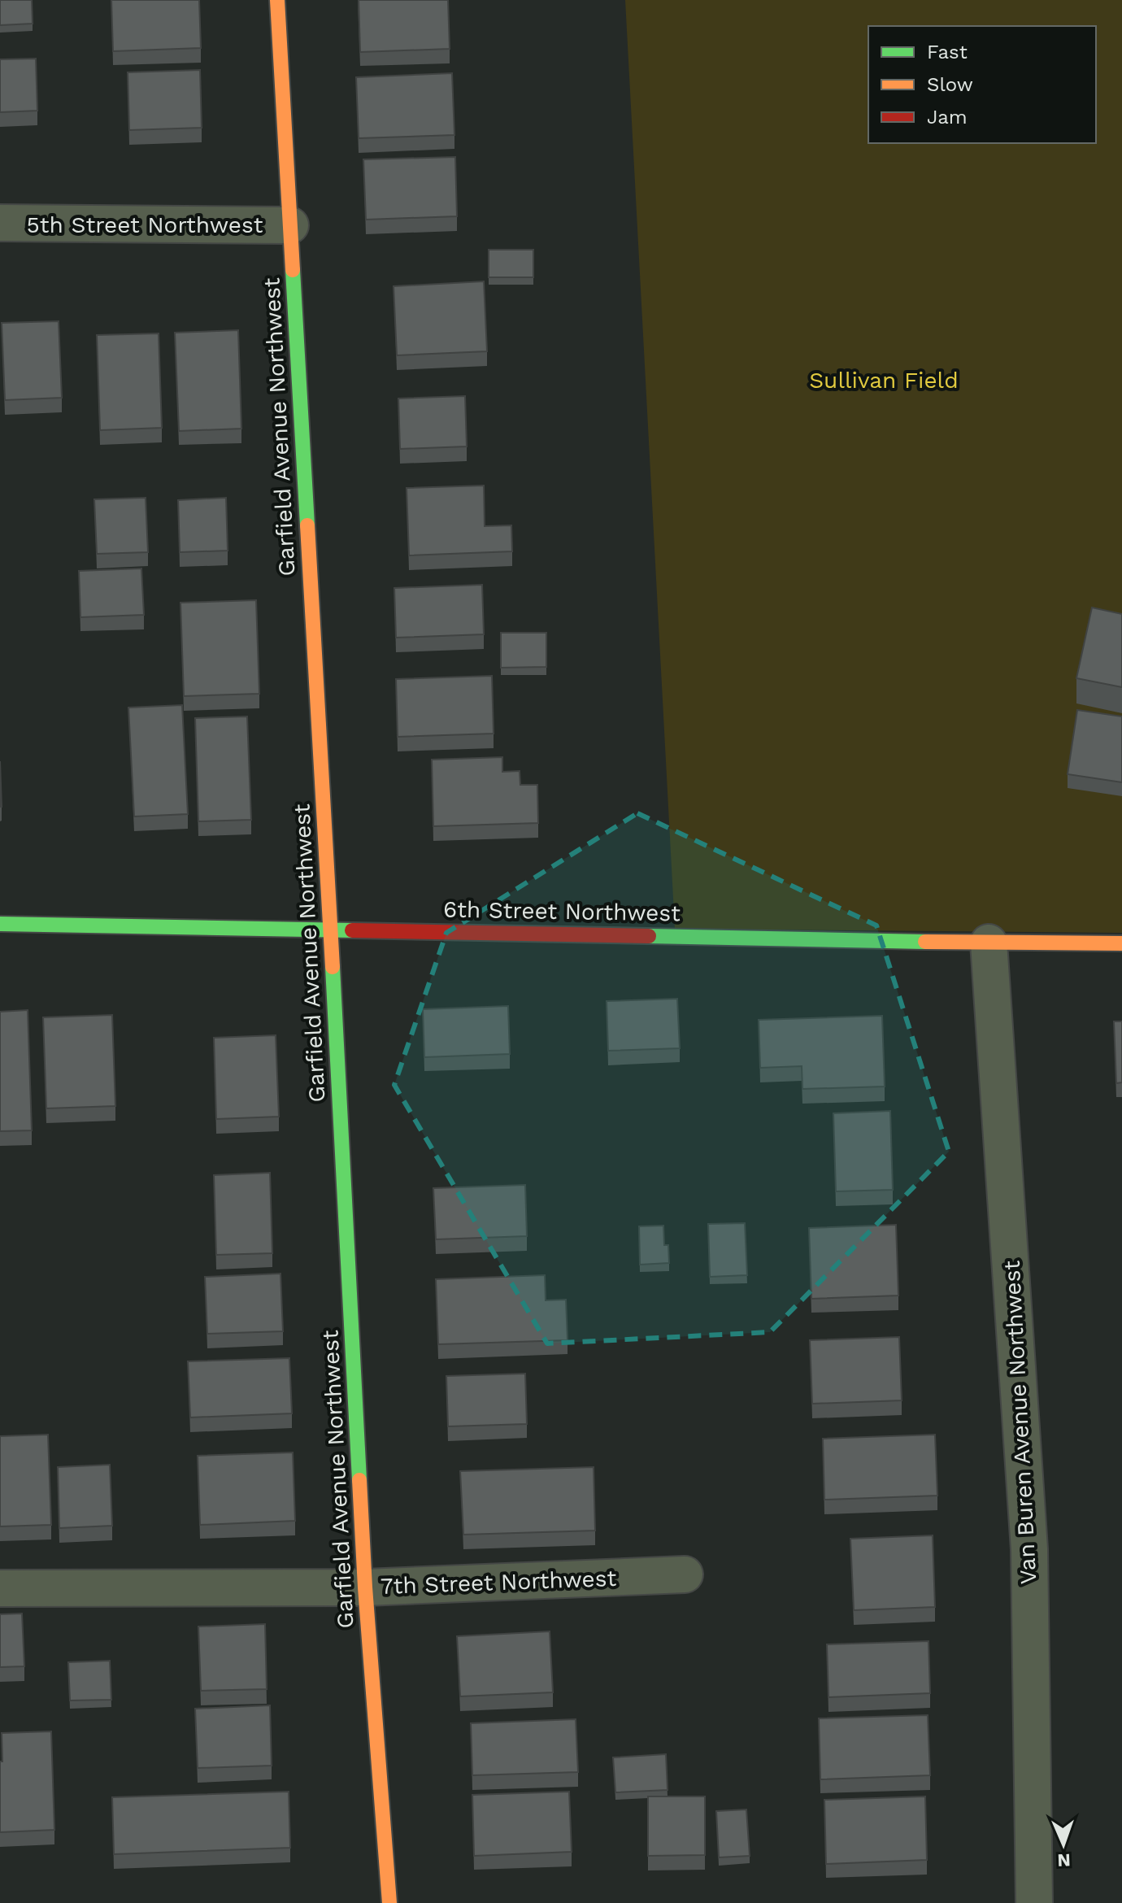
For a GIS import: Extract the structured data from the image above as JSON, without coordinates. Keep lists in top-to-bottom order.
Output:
{
  "streets": {
    "street": [
      "5th Street Northwest",
      "Garfield Avenue Northwest",
      "6th Street Northwest",
      "Van Buren Avenue Northwest",
      "7th Street Northwest"
    ]
  },
  "crossings": [
    ["5th Street Northwest", "Garfield Avenue Northwest"],
    ["Garfield Avenue Northwest", "6th Street Northwest"],
    ["Garfield Avenue Northwest", "7th Street Northwest"],
    ["6th Street Northwest", "Van Buren Avenue Northwest"]
  ],
  "parks": ["Sullivan Field"],
  "legend": ["Fast", "Slow", "Jam"],
  "north": "bottom"
}
